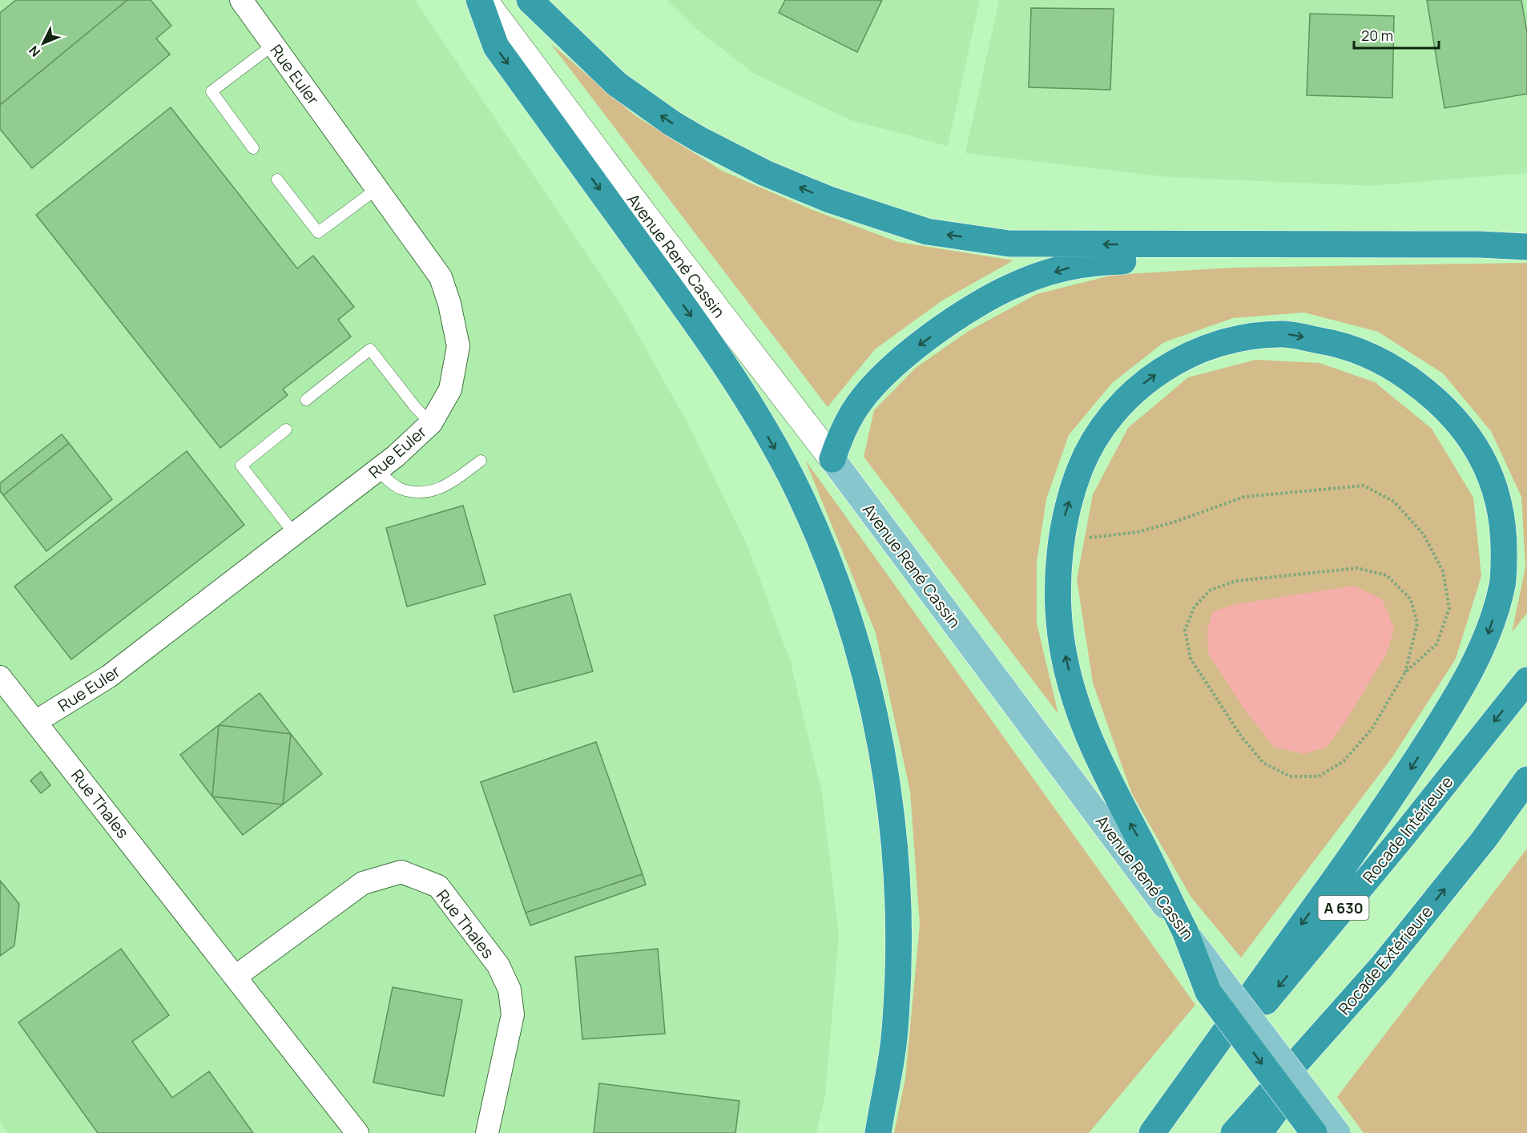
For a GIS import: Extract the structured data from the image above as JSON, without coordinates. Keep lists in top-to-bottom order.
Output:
{
  "streets": {
    "highway": ["Rocade Intérieure", "A 630", "Rocade Extérieure"],
    "main road": ["Avenue René Cassin"],
    "street": ["Rue Euler", "Rue Thales"]
  },
  "crossings": [
    ["Rue Euler", "Rue Thales"]
  ],
  "one_way": ["Rocade Extérieure"],
  "scale_bar": "20 m",
  "north": "bottom left"
}
